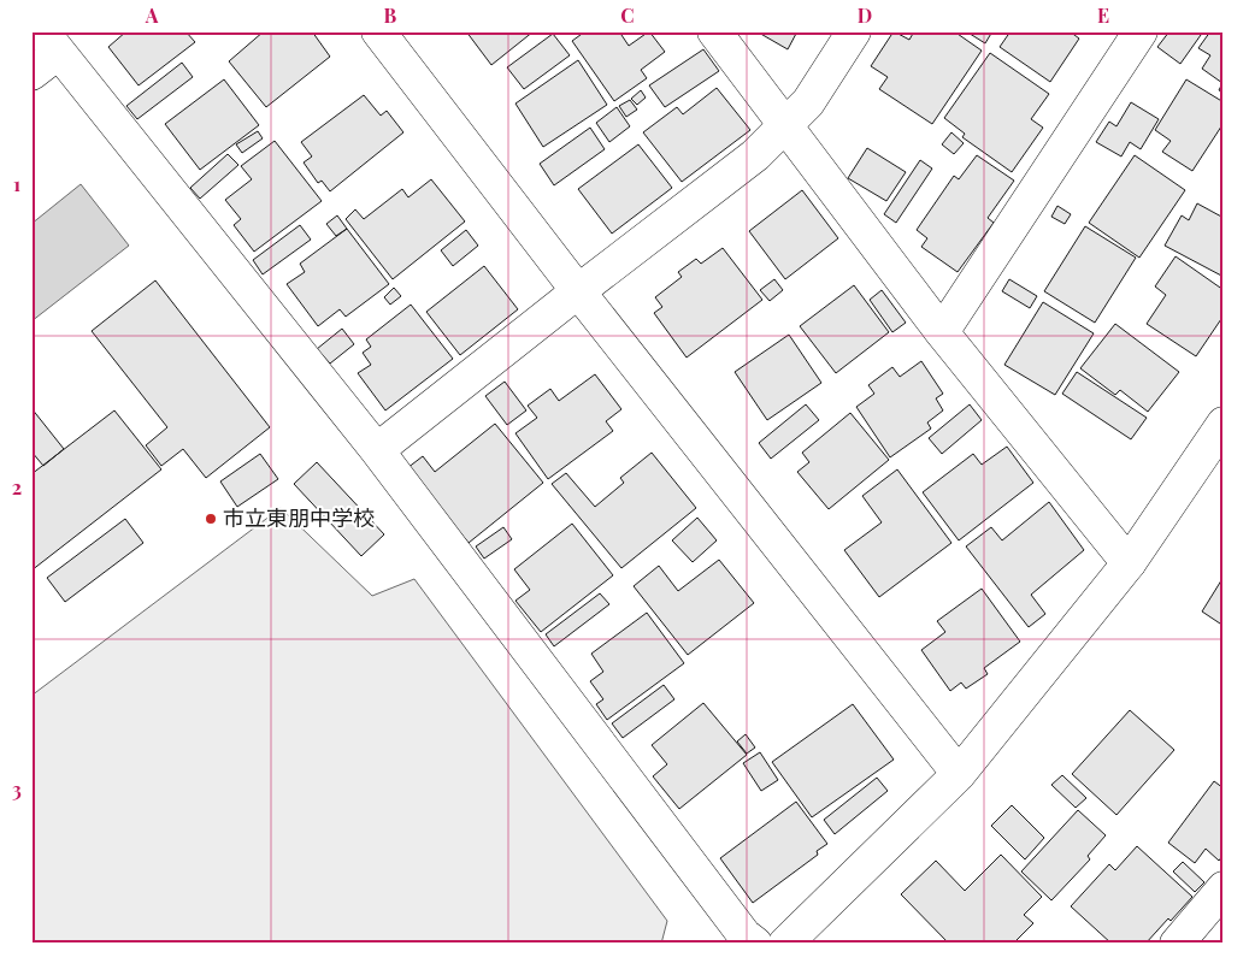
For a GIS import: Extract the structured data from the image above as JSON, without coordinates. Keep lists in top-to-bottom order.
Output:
{
  "places": ["市立東朋中学校"],
  "grid": {
    "columns": [
      "A",
      "B",
      "C",
      "D",
      "E"
    ],
    "rows": ["1", "2", "3"]
  }
}
